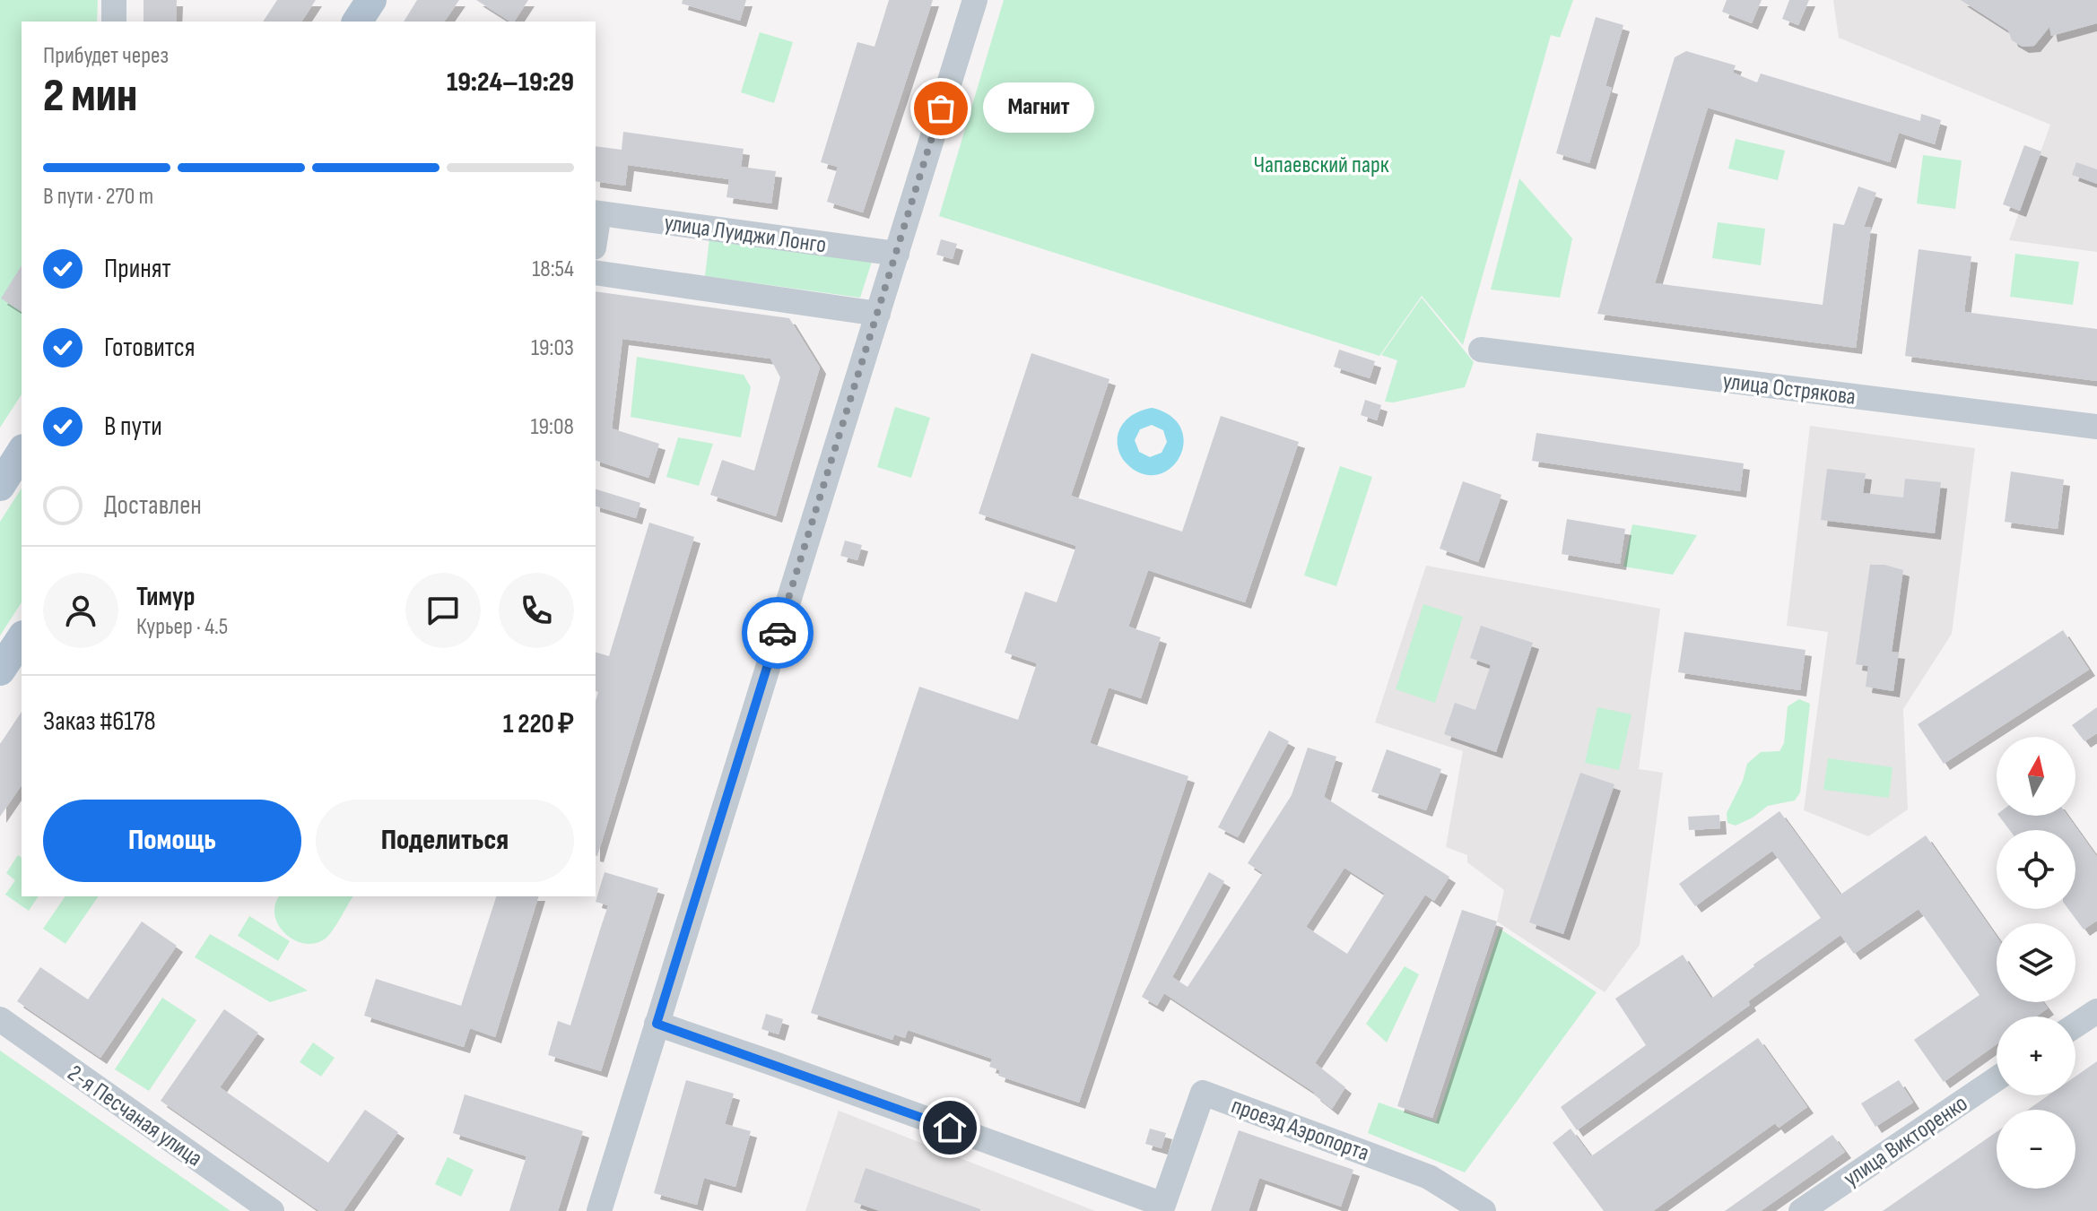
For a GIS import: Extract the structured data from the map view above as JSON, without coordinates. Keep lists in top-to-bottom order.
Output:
{
  "streets": {
    "street": [
      "улица Луиджи Лонго",
      "улица Острякова",
      "2-я Песчаная улица",
      "проезд Аэропорта",
      "улица Викторенко"
    ]
  },
  "parks": ["Чапаевский парк"],
  "places": ["Магнит"],
  "north": "top",
  "page": {
    "heading": ["2 мин", "Прибудет через", "19:24–19:29"],
    "panel": [
      "Тимур",
      "Курьер · 4.5",
      "Заказ #6178",
      "1 220 ₽"
    ],
    "bubble": "Магнит",
    "bar": "В пути · 270 m",
    "list": [
      ["Принят", "18:54"],
      ["Готовится", "19:03"],
      ["В пути", "19:08"],
      "Доставлен"
    ],
    "map_buttons": ["+", "−"],
    "buttons": ["Помощь", "Поделиться"]
  }
}
